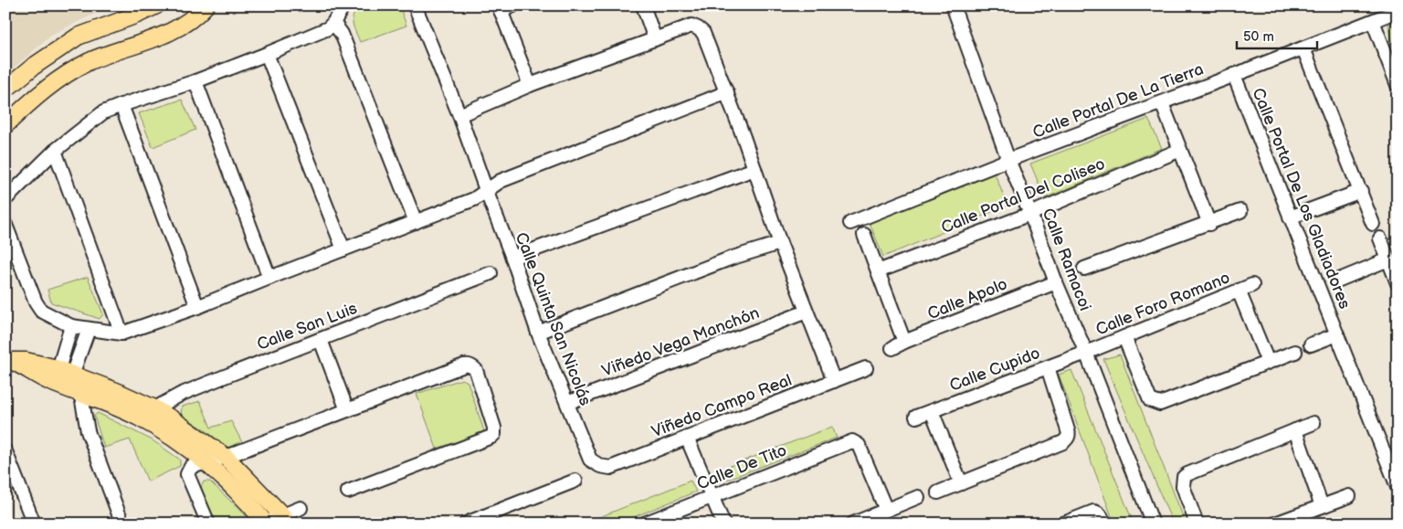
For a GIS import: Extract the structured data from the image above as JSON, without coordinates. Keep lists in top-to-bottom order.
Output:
{
  "streets": {
    "street": [
      "Calle Portal De La Tierra",
      "Calle Portal Del Coliseo",
      "Calle Portal De Los Gladiadores",
      "Calle Ramacoi",
      "Calle Apolo",
      "Calle Foro Romano",
      "Calle Quinta San Nicolás",
      "Calle San Luis",
      "Viñedo Vega Manchón",
      "Calle Cupido",
      "Viñedo Campo Real",
      "Calle De Tito"
    ]
  },
  "crossings": [
    ["Calle Portal De La Tierra", "Calle Portal De Los Gladiadores"],
    ["Calle Portal De La Tierra", "Calle Ramacoi"],
    ["Calle Portal Del Coliseo", "Calle Ramacoi"],
    ["Calle Ramacoi", "Calle Apolo"],
    ["Calle Ramacoi", "Calle Foro Romano"],
    ["Calle Ramacoi", "Calle Cupido"],
    ["Calle Foro Romano", "Calle Cupido"],
    ["Calle Quinta San Nicolás", "Viñedo Vega Manchón"],
    ["Calle Quinta San Nicolás", "Viñedo Campo Real"]
  ],
  "scale_bar": "50 m"
}
